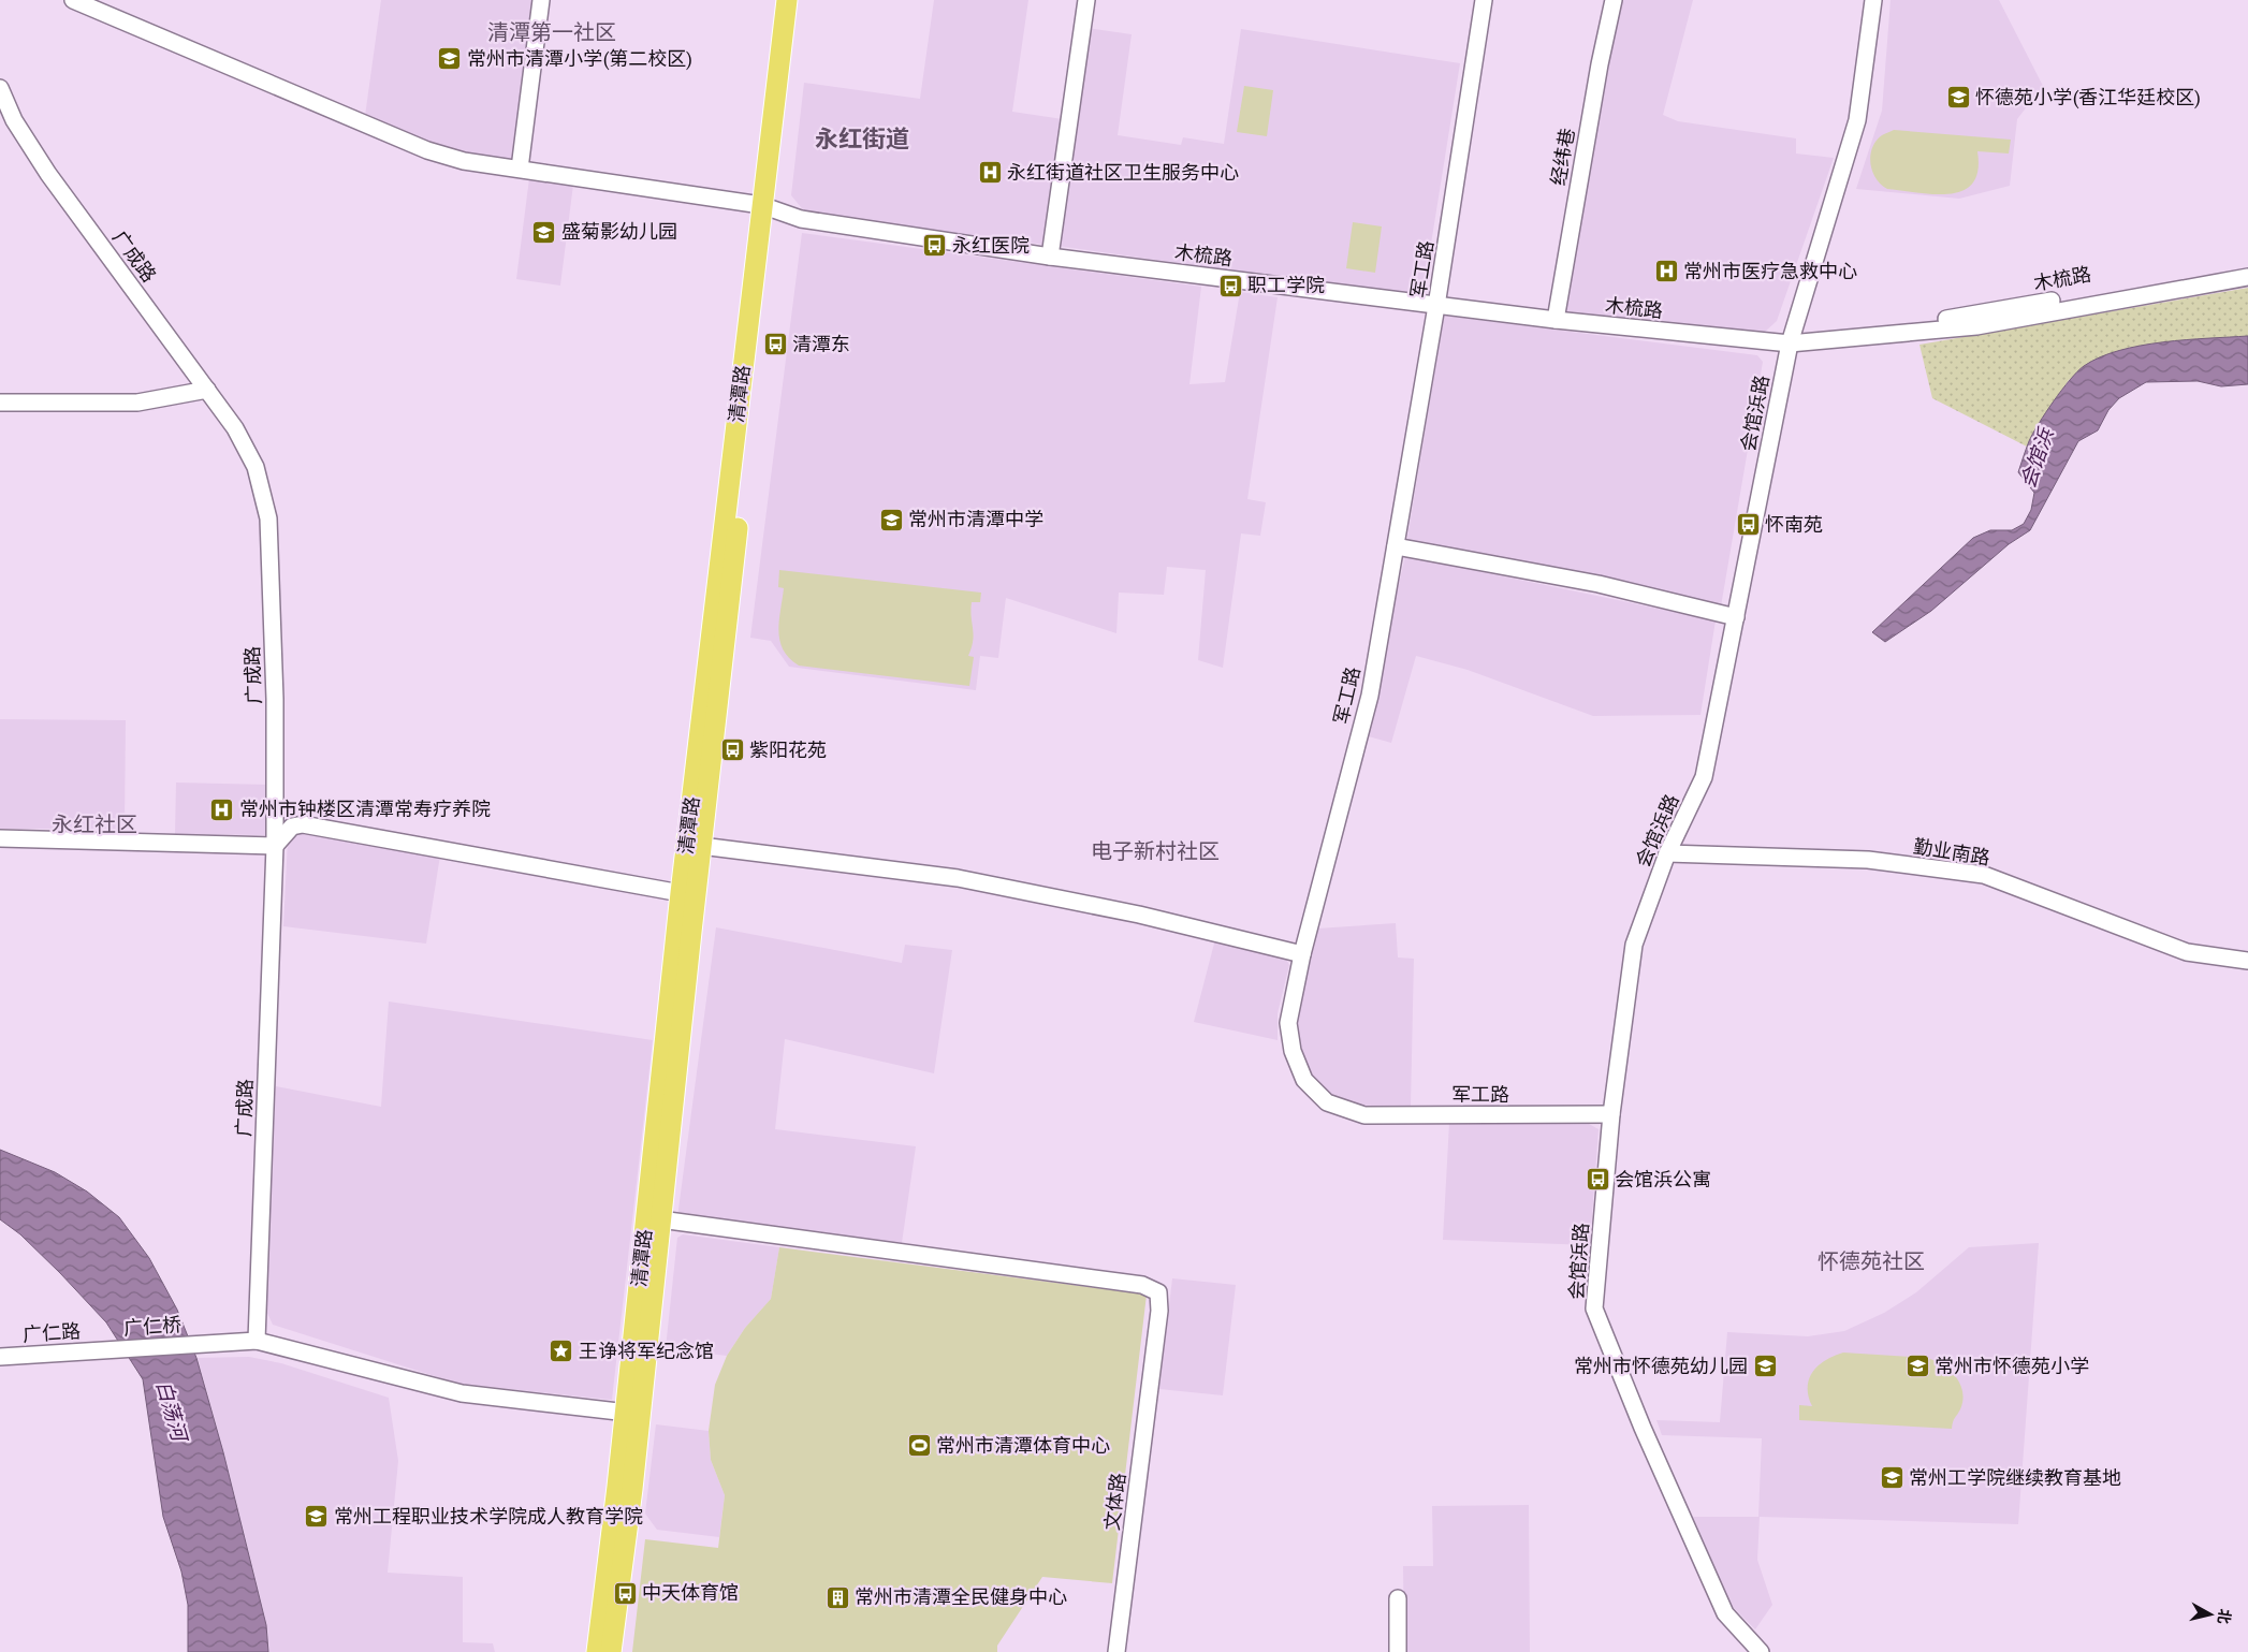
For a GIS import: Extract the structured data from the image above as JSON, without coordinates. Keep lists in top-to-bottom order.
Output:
{
  "streets": {
    "main road": ["清潭路"],
    "street": [
      "经纬巷",
      "木梳路",
      "广成路",
      "军工路",
      "会馆浜路",
      "勤业南路",
      "广仁桥",
      "广仁路",
      "文体路"
    ]
  },
  "crossings": [
    ["经纬巷", "木梳路"],
    ["木梳路", "军工路"],
    ["木梳路", "清潭路"],
    ["木梳路", "会馆浜路"],
    ["广成路", "广仁桥"],
    ["军工路", "会馆浜路"],
    ["清潭路", "广仁桥"],
    ["清潭路", "文体路"],
    ["会馆浜路", "勤业南路"],
    ["广仁桥", "广仁路"]
  ],
  "districts": [
    "清潭第一社区",
    "永红街道",
    "永红社区",
    "电子新村社区",
    "怀德苑社区"
  ],
  "water": ["会馆浜", "白荡河"],
  "places": {
    "school or university": [
      "常州市清潭小学(第二校区)",
      "怀德苑小学(香江华廷校区)",
      "盛菊影幼儿园",
      "常州市清潭中学",
      "常州市怀德苑幼儿园",
      "常州市怀德苑小学",
      "常州工学院继续教育基地",
      "常州工程职业技术学院成人教育学院"
    ],
    "hospital": ["永红街道社区卫生服务中心", "常州市医疗急救中心", "常州市钟楼区清潭常寿疗养院"],
    "bus stop": [
      "永红医院",
      "职工学院",
      "清潭东",
      "怀南苑",
      "紫阳花苑",
      "会馆浜公寓",
      "中天体育馆"
    ],
    "place": ["王诤将军纪念馆"],
    "sports": ["常州市清潭体育中心"],
    "building": ["常州市清潭全民健身中心"]
  },
  "north": "right"
}
